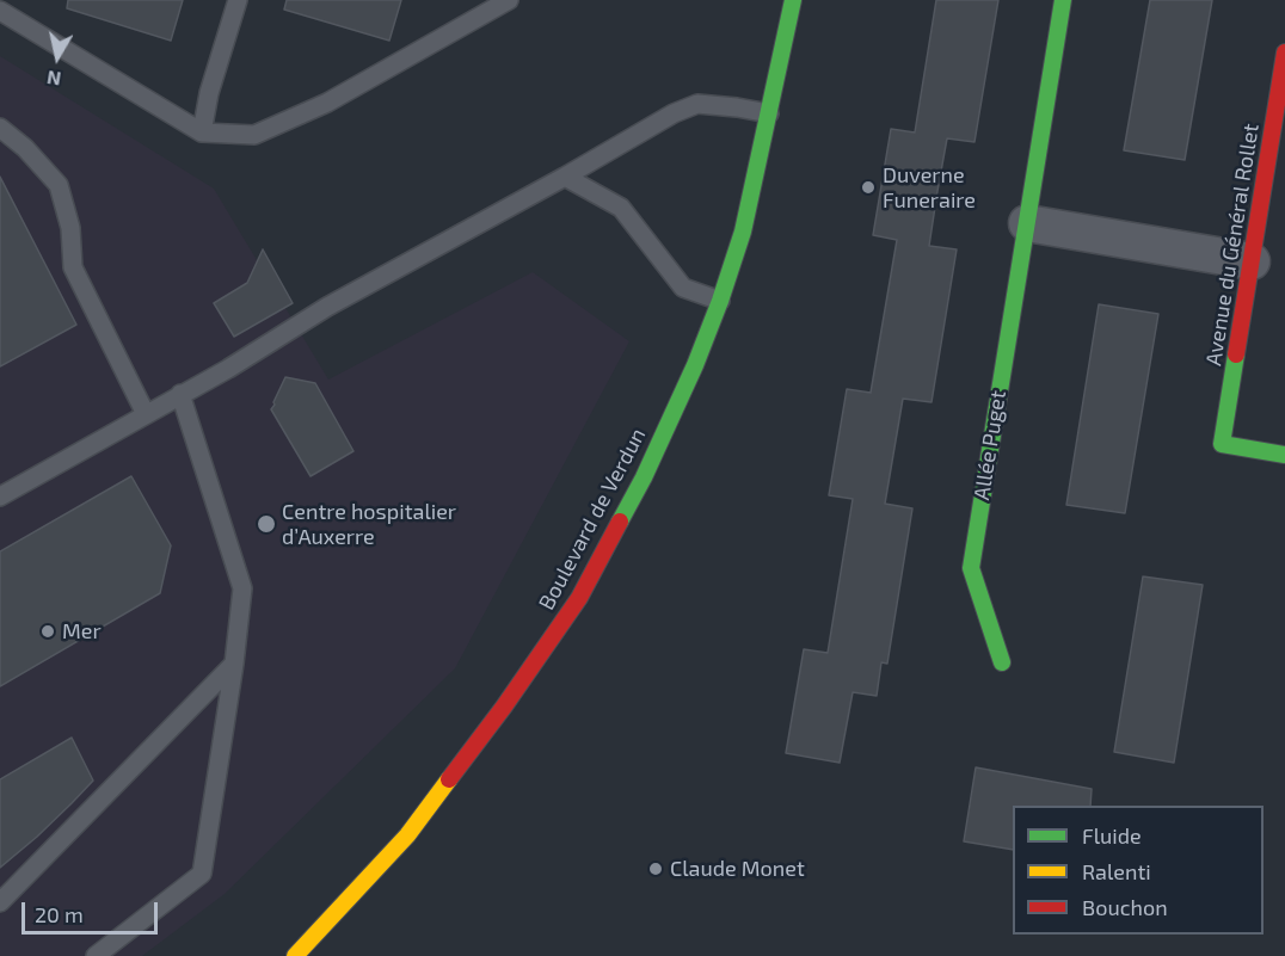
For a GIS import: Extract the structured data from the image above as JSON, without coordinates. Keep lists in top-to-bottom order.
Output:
{
  "streets": {
    "street": ["Avenue du Général Rollet", "Allée Puget", "Boulevard de Verdun"]
  },
  "places": [
    "Duverne Funeraire",
    "Centre hospitalier d’Auxerre",
    "Mer",
    "Claude Monet"
  ],
  "legend": ["Fluide", "Ralenti", "Bouchon"],
  "scale_bar": "20 m",
  "north": "bottom"
}
